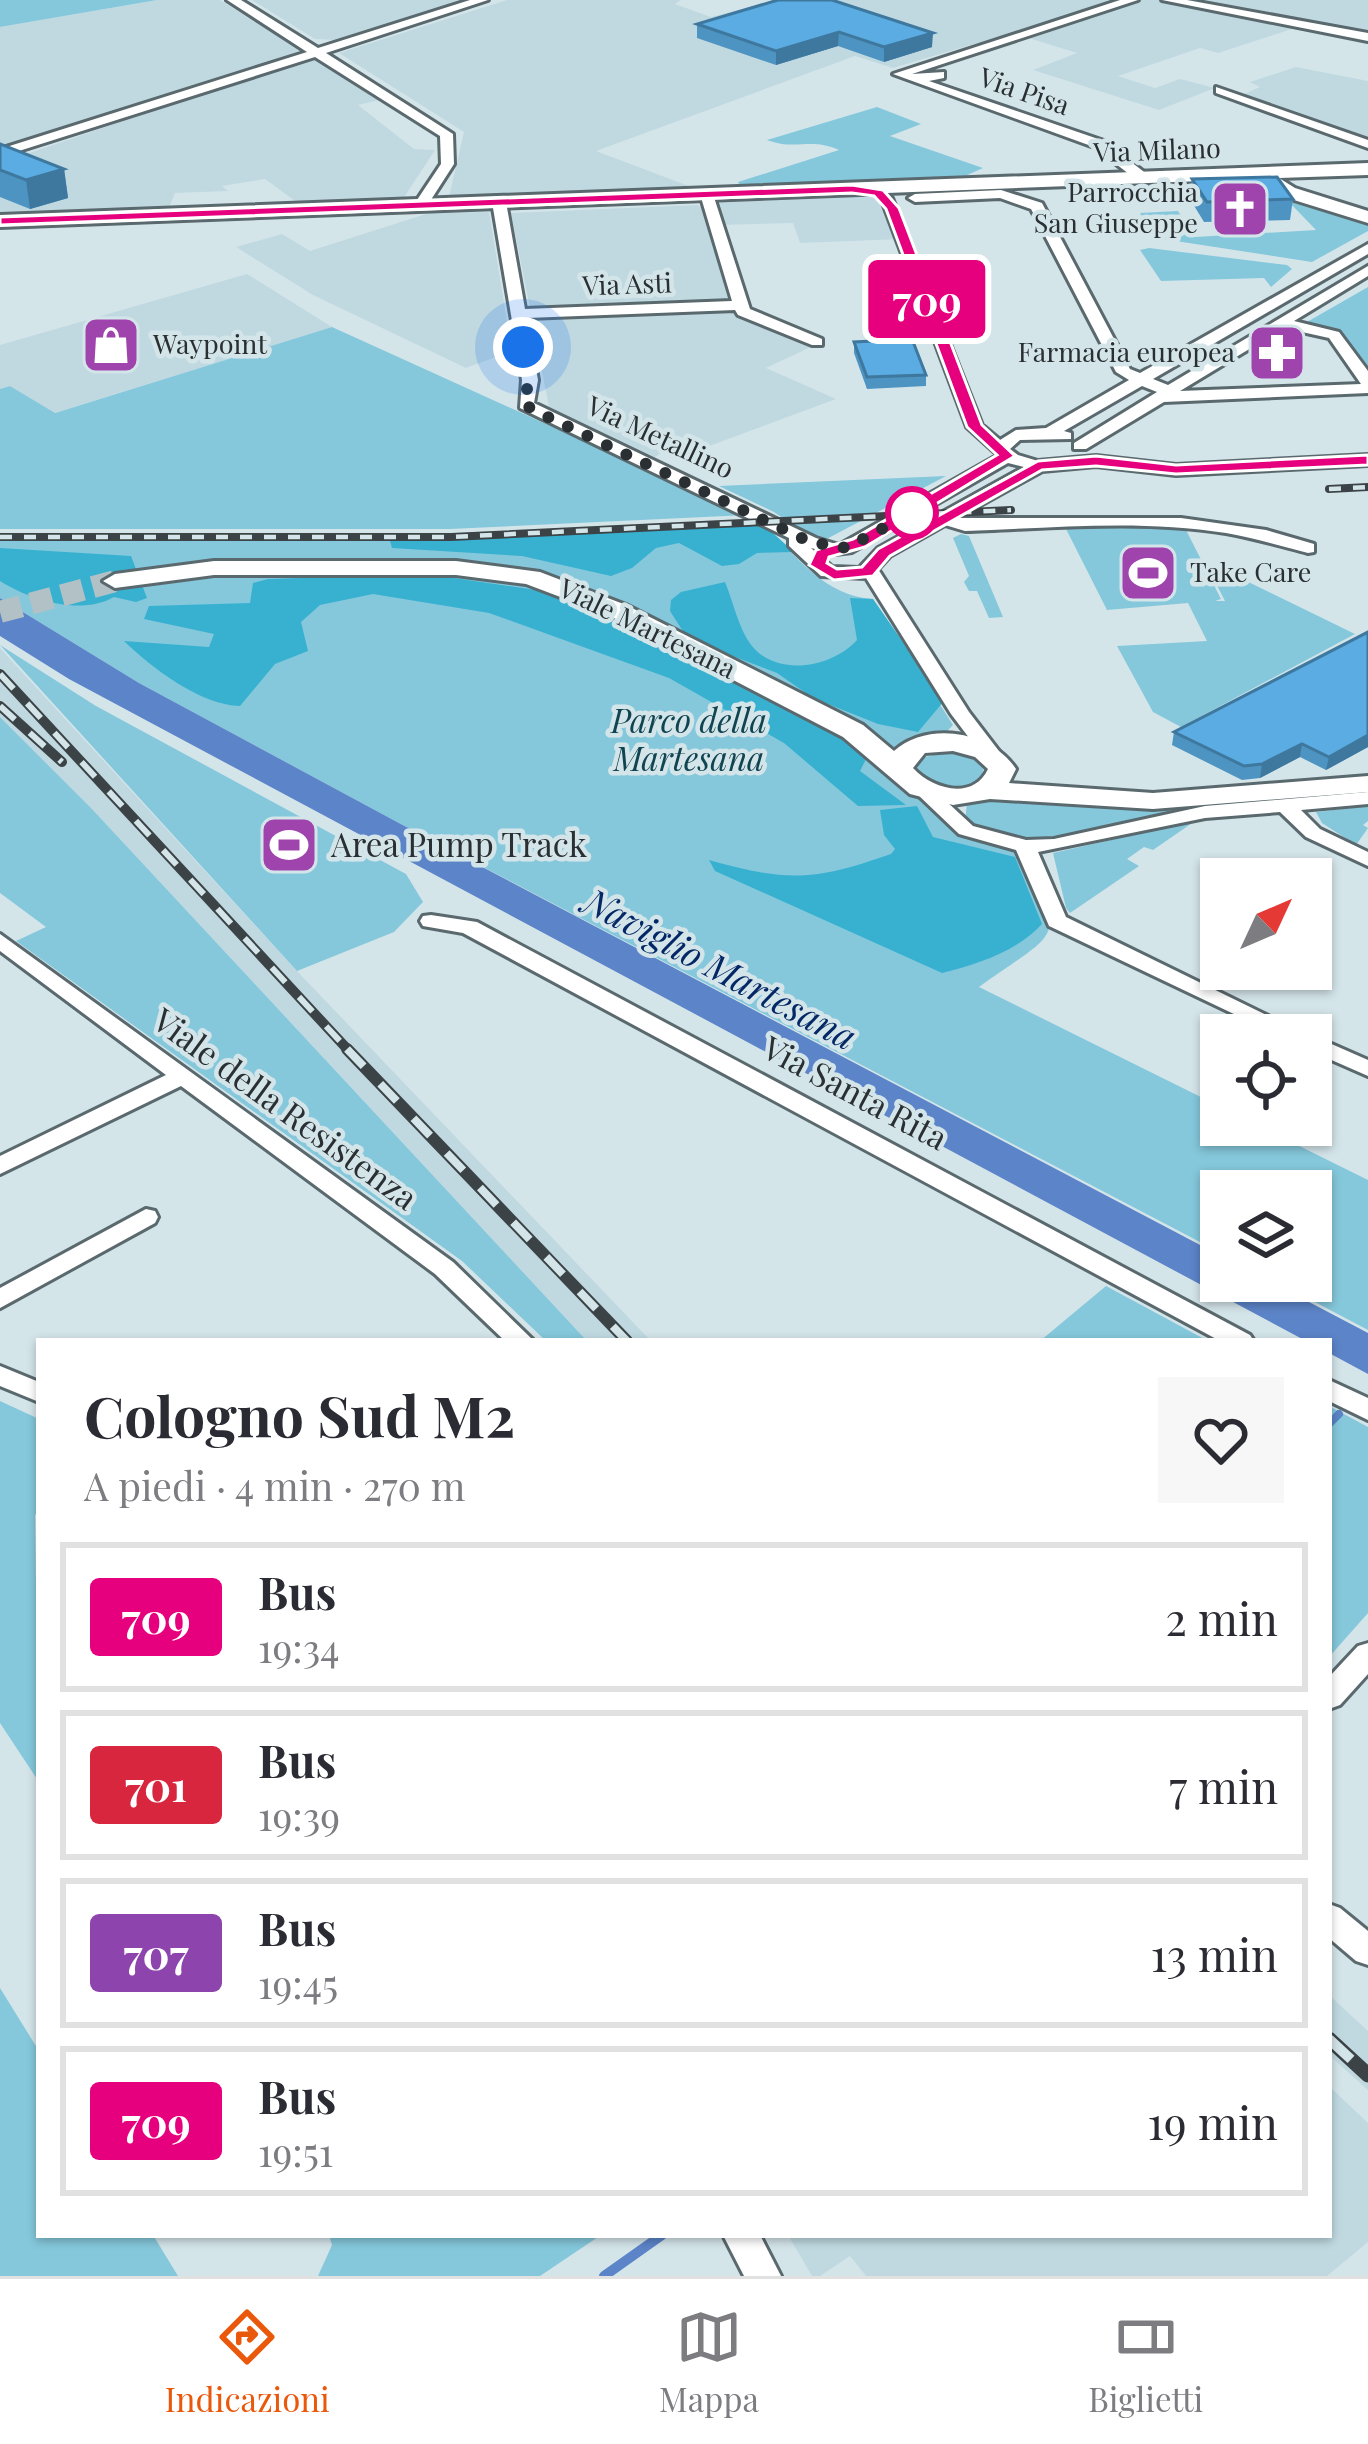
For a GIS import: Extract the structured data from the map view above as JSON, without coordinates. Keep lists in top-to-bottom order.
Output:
{
  "streets": {
    "street": [
      "Via Pisa",
      "Via Milano",
      "Via Asti",
      "Via Metallino",
      "Viale Martesana",
      "Via Santa Rita",
      "Viale della Resistenza"
    ]
  },
  "crossings": [
    ["Via Pisa", "Via Milano"],
    ["Via Asti", "Via Metallino"]
  ],
  "water": ["Naviglio Martesana"],
  "parks": ["Parco della Martesana"],
  "places": {
    "church": ["Parrocchia San Giuseppe"],
    "shop": ["Waypoint"],
    "pharmacy": ["Farmacia europea"],
    "sports": ["Take Care", "Area Pump Track"]
  },
  "lines": ["bus line 709"],
  "north": "top right",
  "page": {
    "on_map": "709",
    "heading": ["Cologno Sud M2", "A piedi · 4 min · 270 m"],
    "list": [
      {
        "mark": "709",
        "name": "Bus",
        "note": "19:34",
        "value": "2 min"
      },
      {
        "mark": "701",
        "name": "Bus",
        "note": "19:39",
        "value": "7 min"
      },
      {
        "mark": "707",
        "name": "Bus",
        "note": "19:45",
        "value": "13 min"
      },
      {
        "mark": "709",
        "name": "Bus",
        "note": "19:51",
        "value": "19 min"
      }
    ],
    "tabs": ["Indicazioni", "Mappa", "Biglietti"]
  }
}
